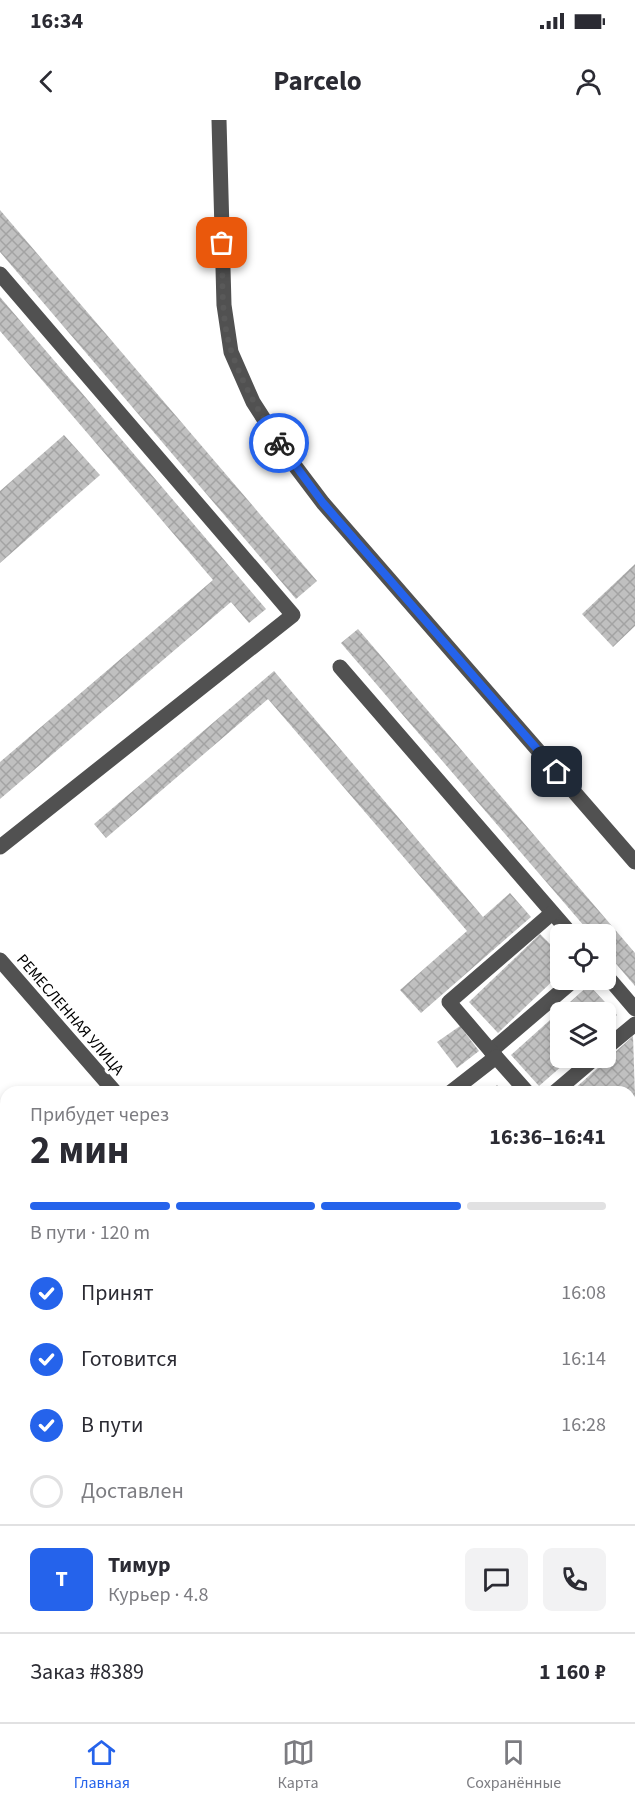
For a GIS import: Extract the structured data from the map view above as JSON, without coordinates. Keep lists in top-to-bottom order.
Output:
{
  "streets": {
    "street": ["РЕМЕСЛЕННАЯ УЛИЦА"]
  },
  "page": {
    "status": "16:34",
    "header": "Parcelo",
    "heading": ["2 мин", "Прибудет через", "16:36–16:41"],
    "panel": [
      "Тимур",
      "Курьер · 4.8",
      "Заказ #8389",
      "1 160 ₽"
    ],
    "bar": "В пути · 120 m",
    "list": [
      ["Принят", "16:08"],
      ["Готовится", "16:14"],
      ["В пути", "16:28"],
      "Доставлен"
    ],
    "round": "Т",
    "tabs": ["Главная", "Карта", "Сохранённые"]
  }
}
